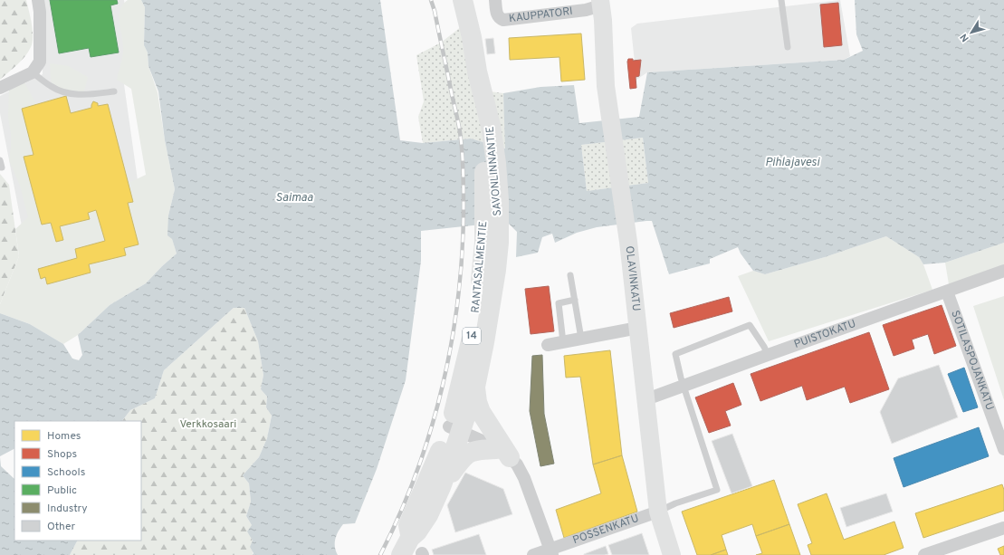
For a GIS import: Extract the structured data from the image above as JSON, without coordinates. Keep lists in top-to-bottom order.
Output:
{
  "streets": {
    "highway": ["SAVONLINNANTIE", "RANTASALMENTIE", "14"],
    "main road": ["OLAVINKATU"],
    "street": [
      "KAUPPATORI",
      "PUISTOKATU",
      "SOTILASPOJANKATU",
      "POSSENKATU"
    ]
  },
  "crossings": [
    ["KAUPPATORI", "OLAVINKATU"],
    ["SAVONLINNANTIE", "RANTASALMENTIE"],
    ["OLAVINKATU", "PUISTOKATU"],
    ["OLAVINKATU", "POSSENKATU"],
    ["PUISTOKATU", "SOTILASPOJANKATU"]
  ],
  "water": ["Pihlajavesi", "Saimaa"],
  "parks": ["Verkkosaari"],
  "legend": [
    "Homes",
    "Shops",
    "Schools",
    "Public",
    "Industry",
    "Other"
  ],
  "north": "bottom left"
}
